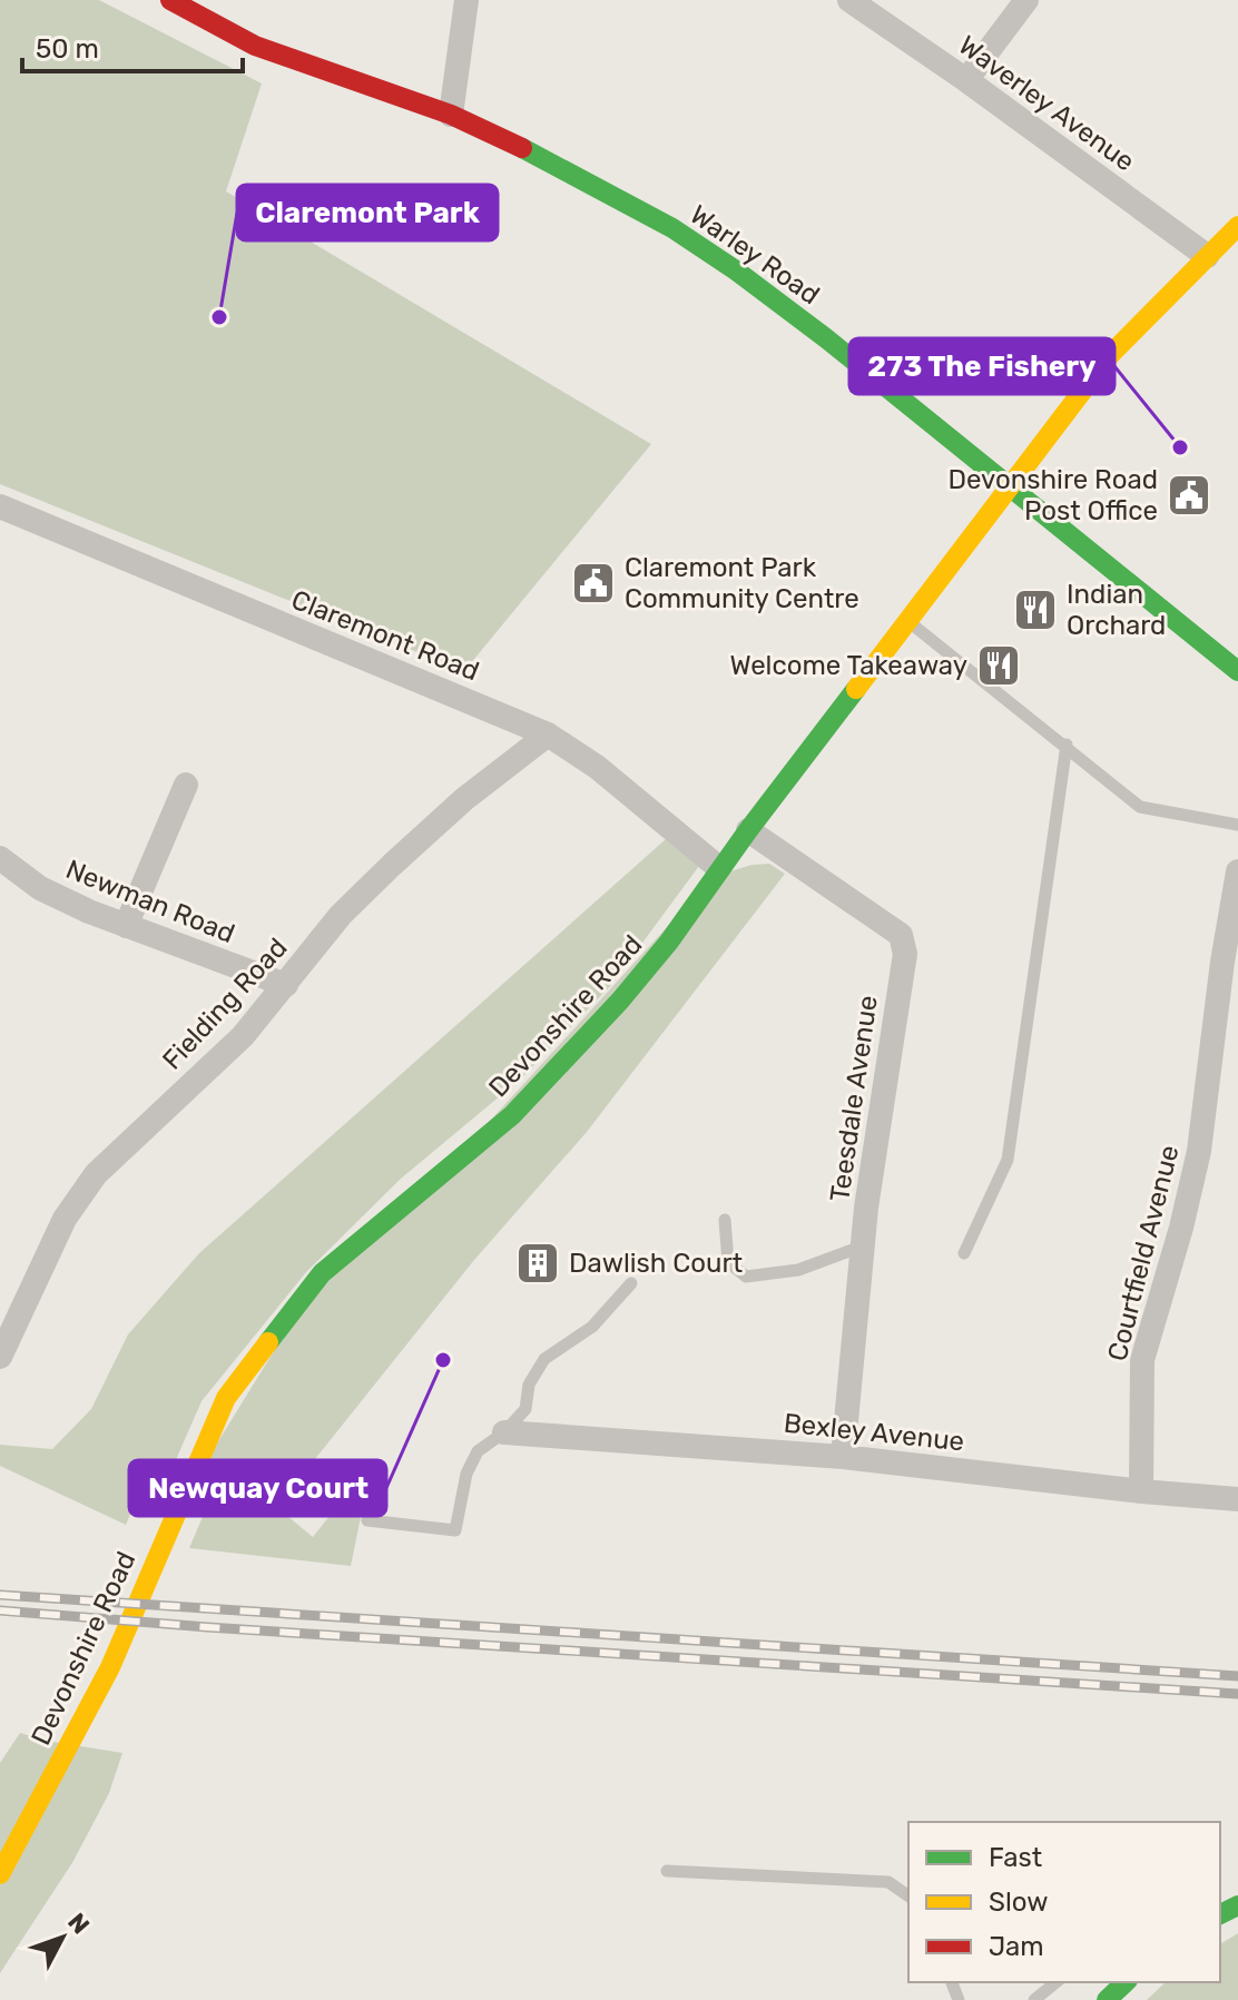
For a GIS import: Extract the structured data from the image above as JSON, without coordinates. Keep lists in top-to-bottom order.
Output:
{
  "streets": {
    "main road": ["Warley Road", "Devonshire Road"],
    "street": [
      "Waverley Avenue",
      "Claremont Road",
      "Newman Road",
      "Fielding Road",
      "Teesdale Avenue",
      "Courtfield Avenue",
      "Bexley Avenue"
    ]
  },
  "crossings": [
    ["Waverley Avenue", "Devonshire Road"],
    ["Warley Road", "Devonshire Road"],
    ["Claremont Road", "Fielding Road"],
    ["Claremont Road", "Devonshire Road"],
    ["Newman Road", "Fielding Road"],
    ["Devonshire Road", "Teesdale Avenue"],
    ["Teesdale Avenue", "Bexley Avenue"],
    ["Courtfield Avenue", "Bexley Avenue"]
  ],
  "places": {
    "other": ["Claremont Park", "273 The Fishery", "Newquay Court"],
    "public building": ["Devonshire Road Post Office", "Claremont Park Community Centre"],
    "restaurant": ["Indian Orchard", "Welcome Takeaway"],
    "building": ["Dawlish Court"]
  },
  "legend": ["Fast", "Slow", "Jam"],
  "scale_bar": "50 m",
  "north": "top right"
}
